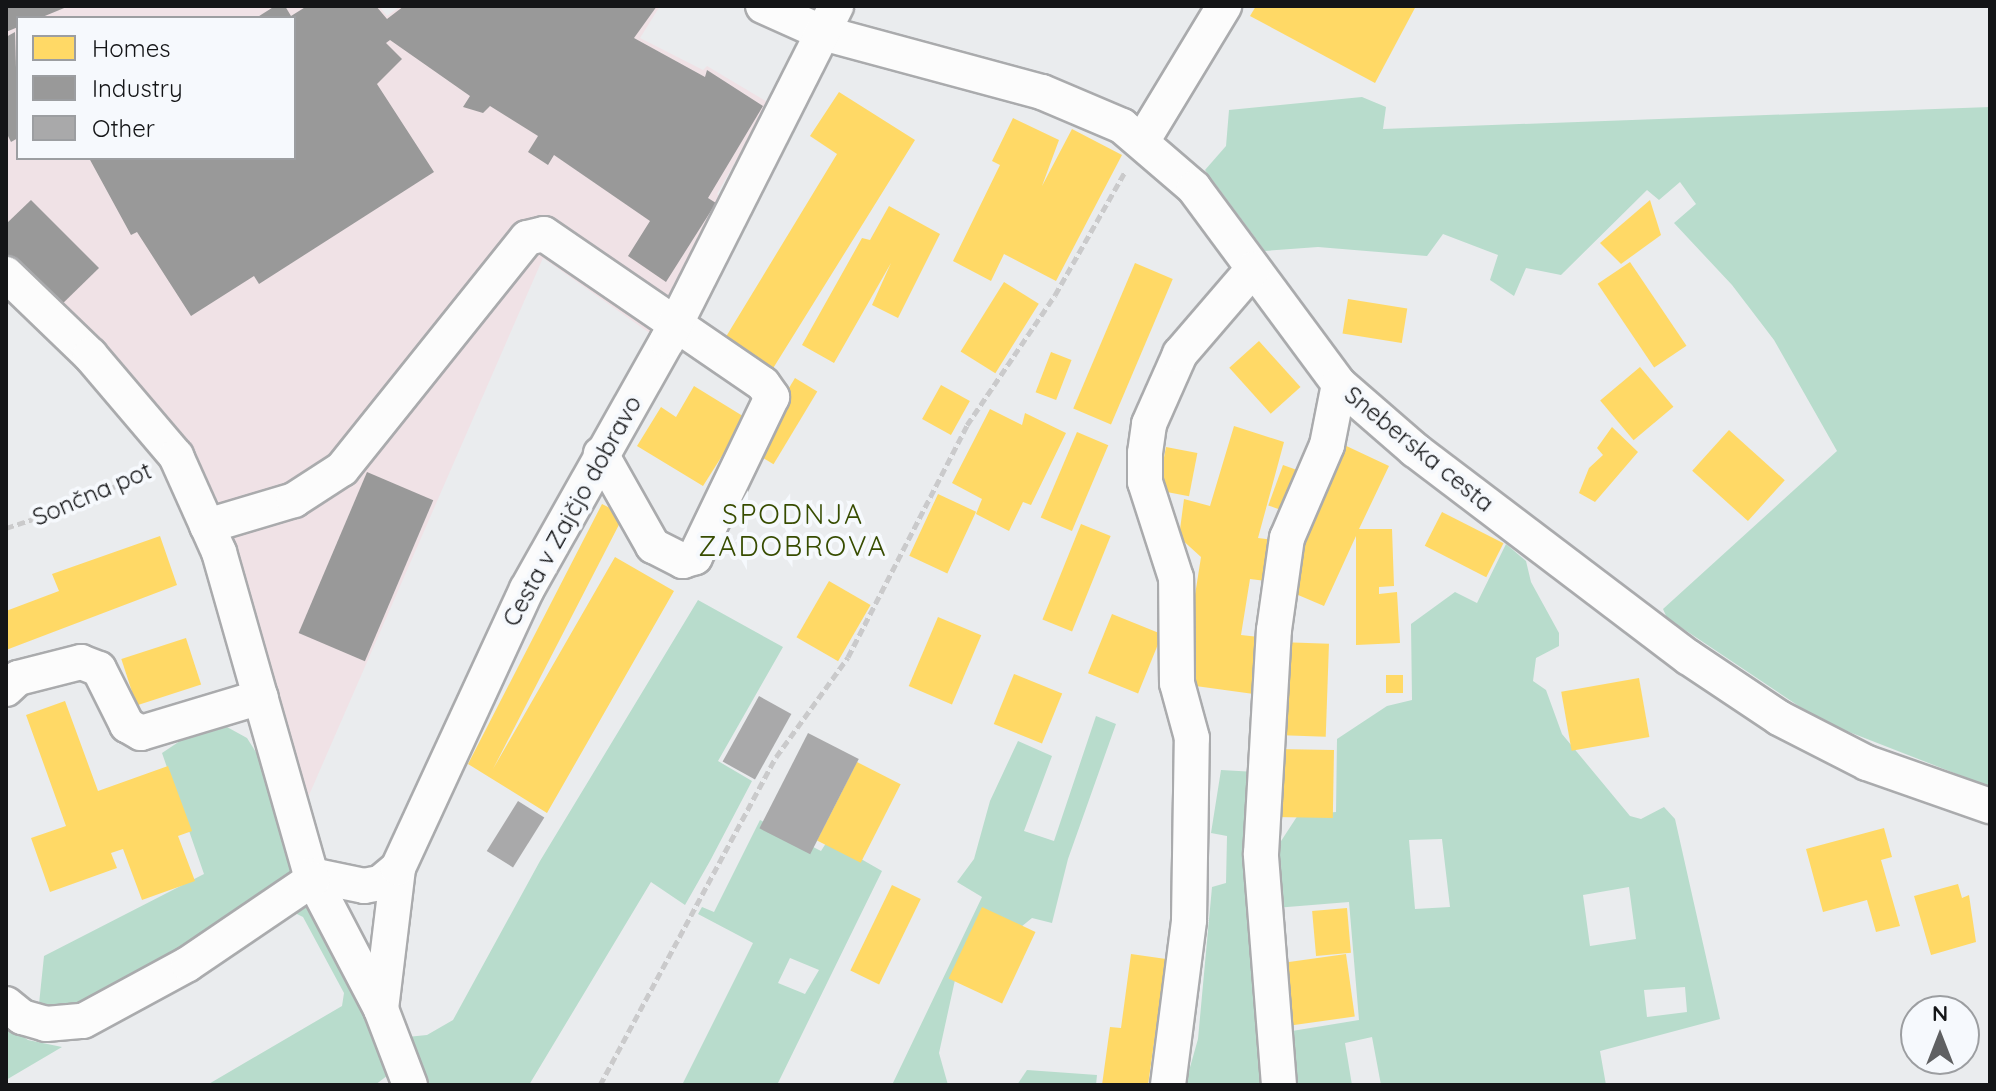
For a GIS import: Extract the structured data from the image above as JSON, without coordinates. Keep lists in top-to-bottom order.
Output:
{
  "streets": {
    "street": ["Sneberska cesta", "Cesta v Zajčjo dobravo"],
    "path": ["Sončna pot"]
  },
  "crossings": [
    ["Sneberska cesta", "Cesta v Zajčjo dobravo"],
    ["Sončna pot", "Cesta v Zajčjo dobravo"]
  ],
  "districts": ["SPODNJA ZADOBROVA"],
  "legend": ["Homes", "Industry", "Other"],
  "north": "top"
}
